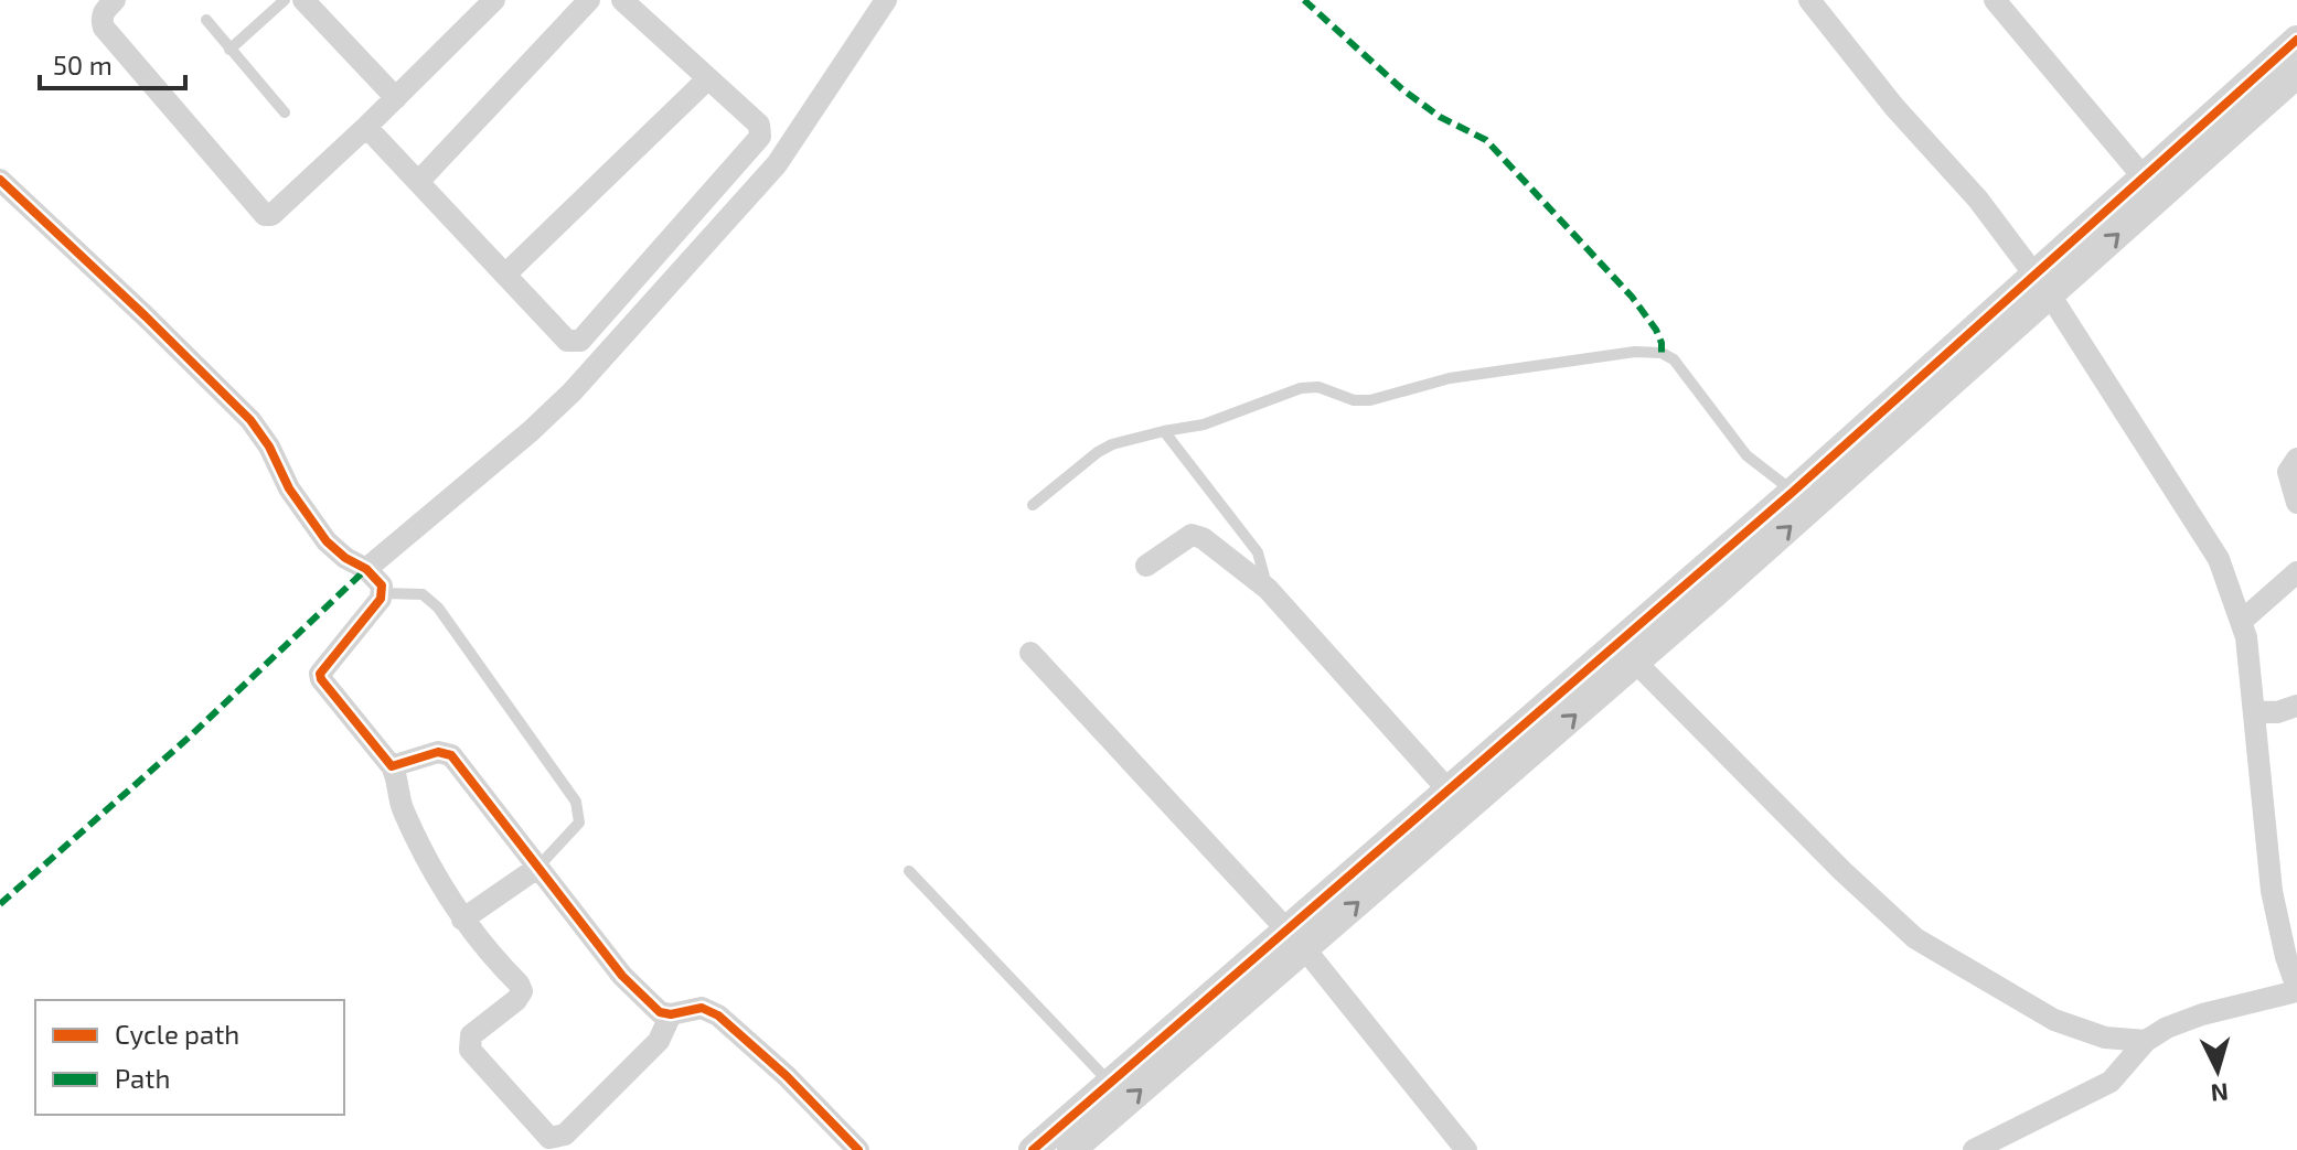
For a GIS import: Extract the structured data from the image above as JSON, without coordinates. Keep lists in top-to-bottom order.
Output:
{
  "legend": ["Cycle path", "Path"],
  "scale_bar": "50 m",
  "north": "bottom"
}
